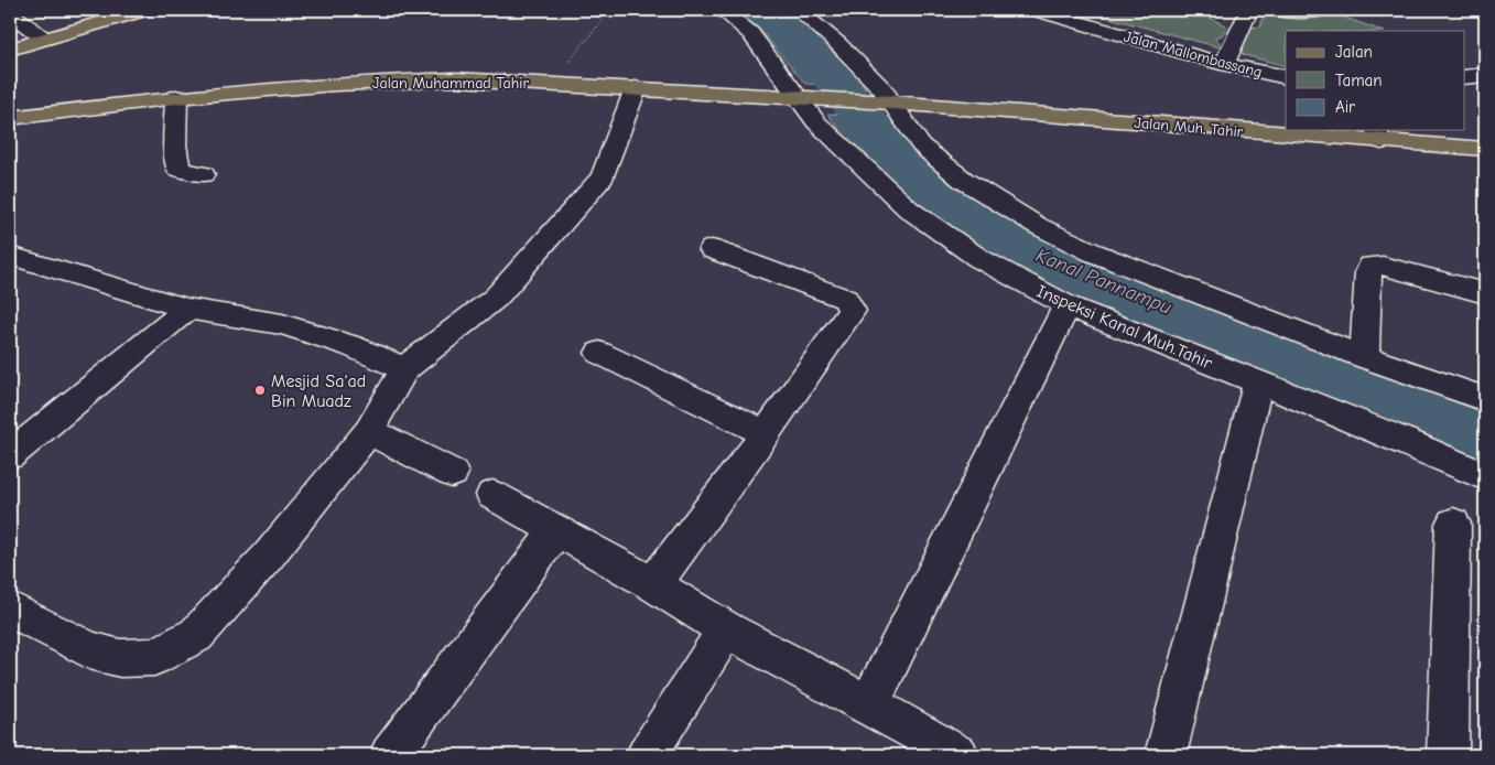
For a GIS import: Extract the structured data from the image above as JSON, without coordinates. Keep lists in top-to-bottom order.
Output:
{
  "streets": {
    "main road": ["Jalan Muhammad Tahir", "Jalan Muh. Tahir"],
    "street": ["Jalan Mallombassang", "Inspeksi Kanal Muh.Tahir"]
  },
  "crossings": [
    ["Jalan Muhammad Tahir", "Jalan Muh. Tahir"],
    ["Jalan Muhammad Tahir", "Inspeksi Kanal Muh.Tahir"]
  ],
  "water": ["Kanal Pannampu"],
  "places": ["Mesjid Sa'ad Bin Muadz"],
  "legend": ["Jalan", "Taman", "Air"]
}
